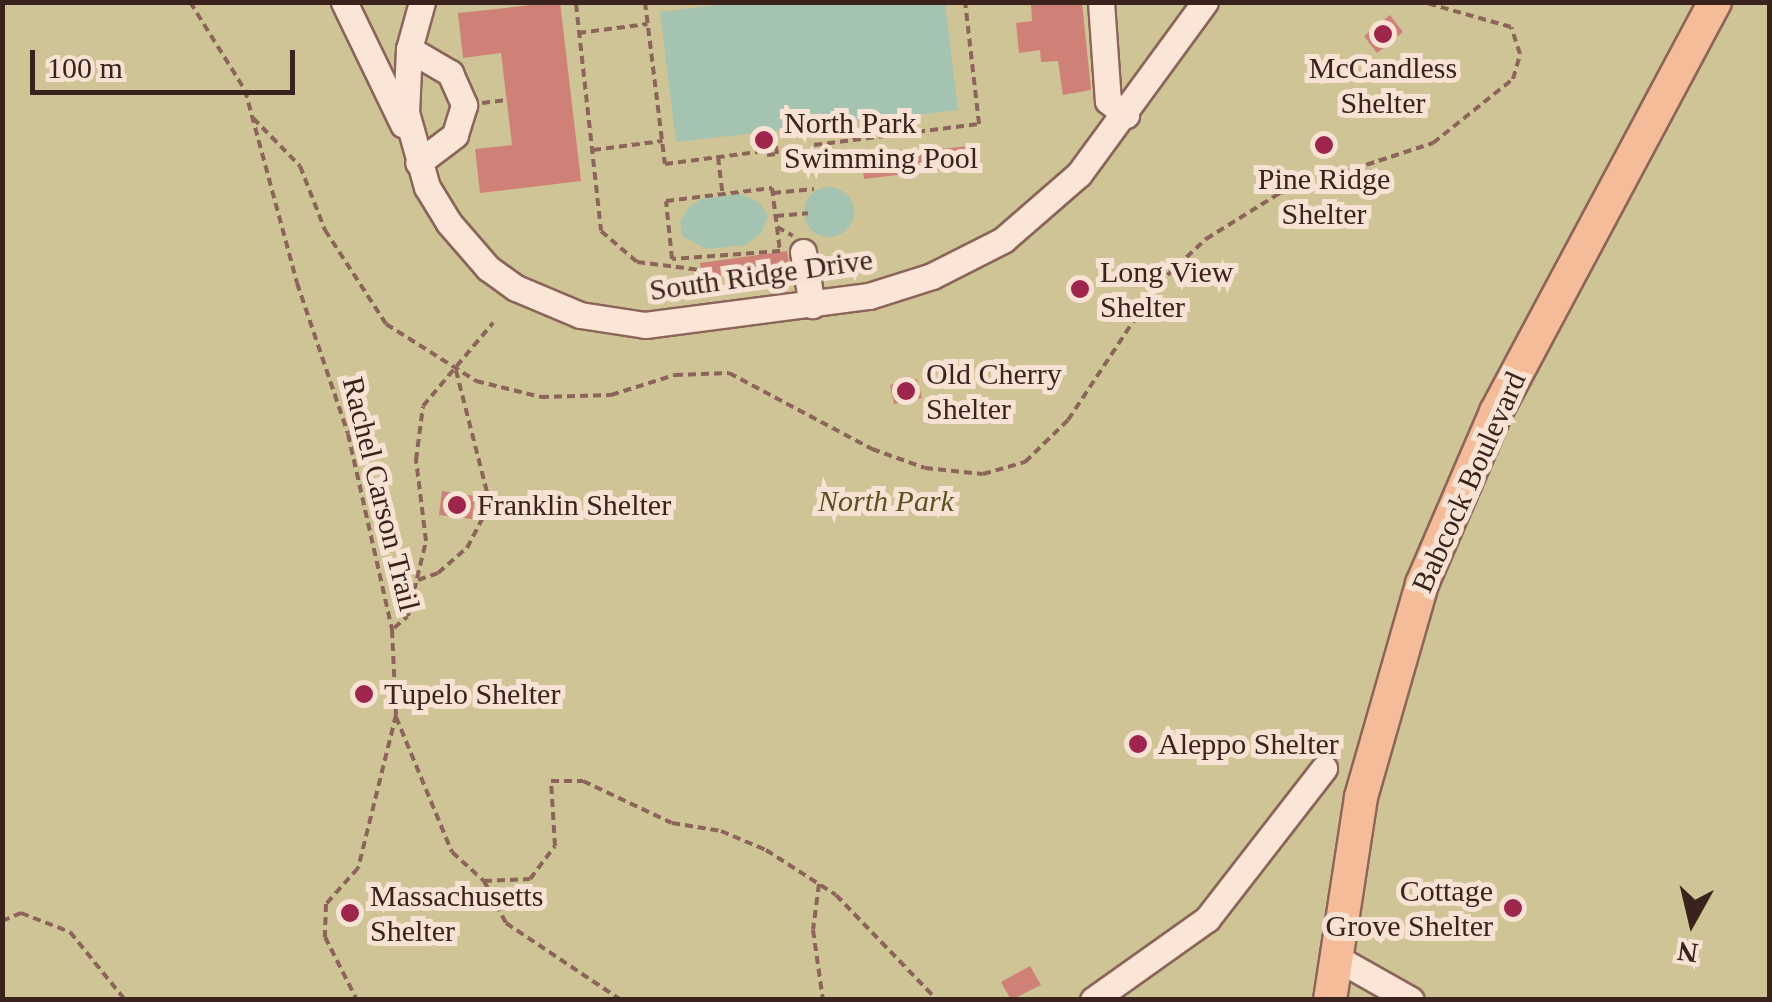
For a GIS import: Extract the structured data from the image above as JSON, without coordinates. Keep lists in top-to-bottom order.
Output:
{
  "streets": {
    "main road": ["Babcock Boulevard"],
    "street": ["South Ridge Drive"],
    "path": ["Rachel Carson Trail"]
  },
  "parks": ["North Park"],
  "places": [
    "McCandless Shelter",
    "North Park Swimming Pool",
    "Pine Ridge Shelter",
    "Long View Shelter",
    "Old Cherry Shelter",
    "Franklin Shelter",
    "Tupelo Shelter",
    "Aleppo Shelter",
    "Cottage Grove Shelter",
    "Massachusetts Shelter"
  ],
  "scale_bar": "100 m",
  "north": "bottom"
}
